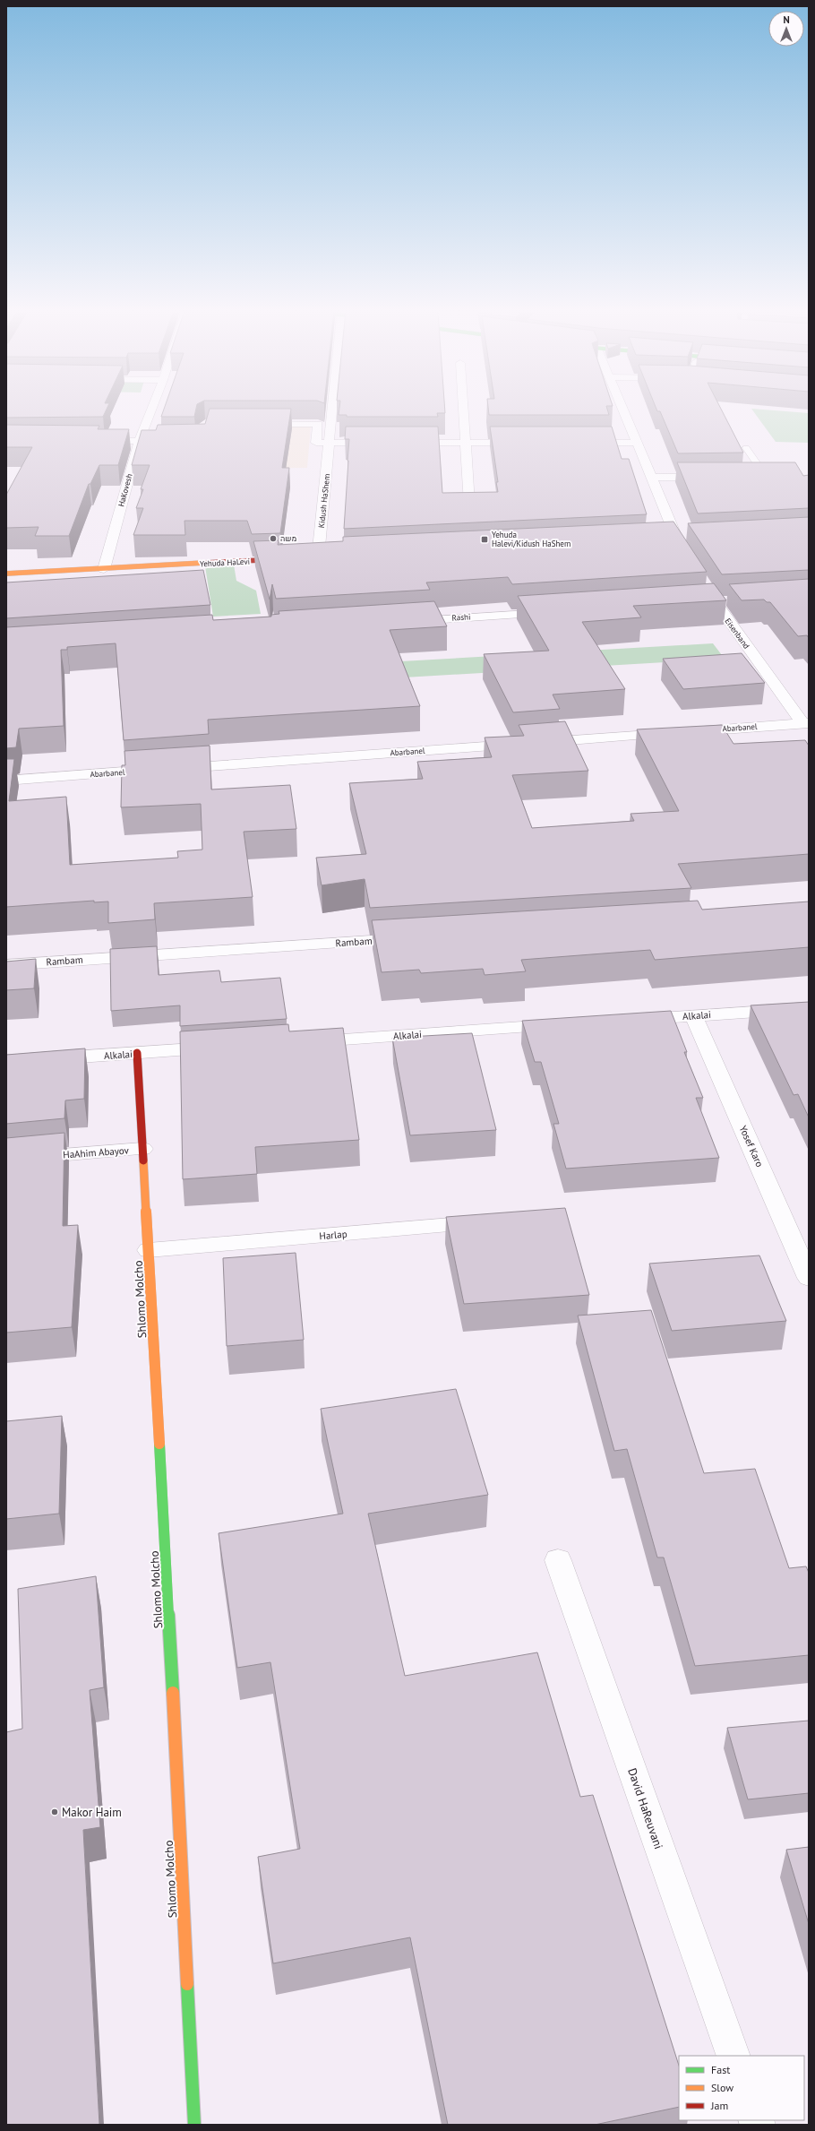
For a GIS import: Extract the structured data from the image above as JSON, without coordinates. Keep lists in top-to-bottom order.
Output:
{
  "streets": {
    "street": [
      "HaKovesh",
      "Kidush HaShem",
      "Yehuda HaLevi",
      "Rashi",
      "Eisenband",
      "Abarbanel",
      "Rambam",
      "Alkalai",
      "Yosef Karo",
      "HaAhim Abayov",
      "Harlap",
      "Shlomo Molcho",
      "David HaReuvani"
    ]
  },
  "crossings": [
    ["HaKovesh", "Yehuda HaLevi"],
    ["Eisenband", "Abarbanel"],
    ["Alkalai", "Yosef Karo"],
    ["Alkalai", "Shlomo Molcho"],
    ["HaAhim Abayov", "Shlomo Molcho"],
    ["Harlap", "Shlomo Molcho"]
  ],
  "places": {
    "other": ["משה", "Makor Haim"],
    "transit": ["Yehuda Halevi/Kidush HaShem"]
  },
  "legend": ["Fast", "Slow", "Jam"],
  "north": "top"
}
